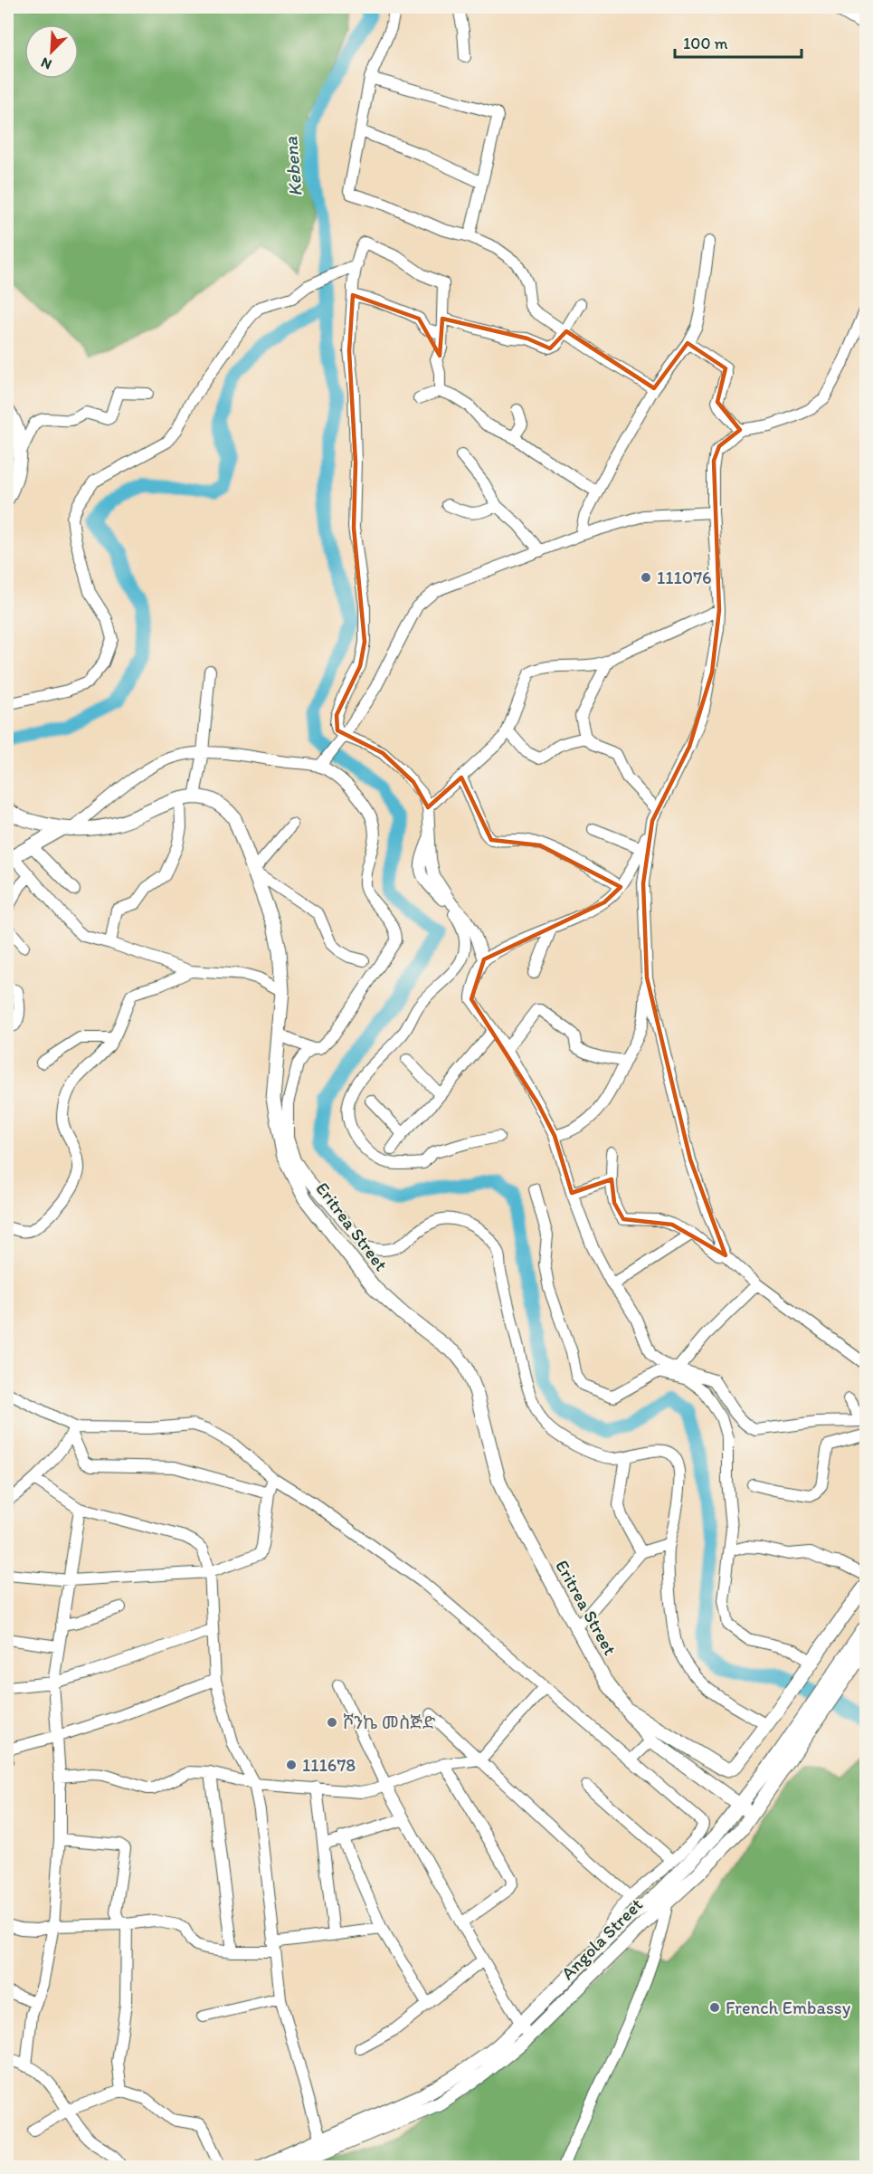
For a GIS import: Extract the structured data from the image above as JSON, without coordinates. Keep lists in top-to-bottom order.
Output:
{
  "streets": {
    "main road": ["Eritrea Street", "Angola Street"]
  },
  "water": ["Kebena"],
  "places": [
    "111076",
    "ሾንኬ መስጅድ",
    "111678",
    "French Embassy"
  ],
  "scale_bar": "100 m",
  "north": "bottom left"
}
